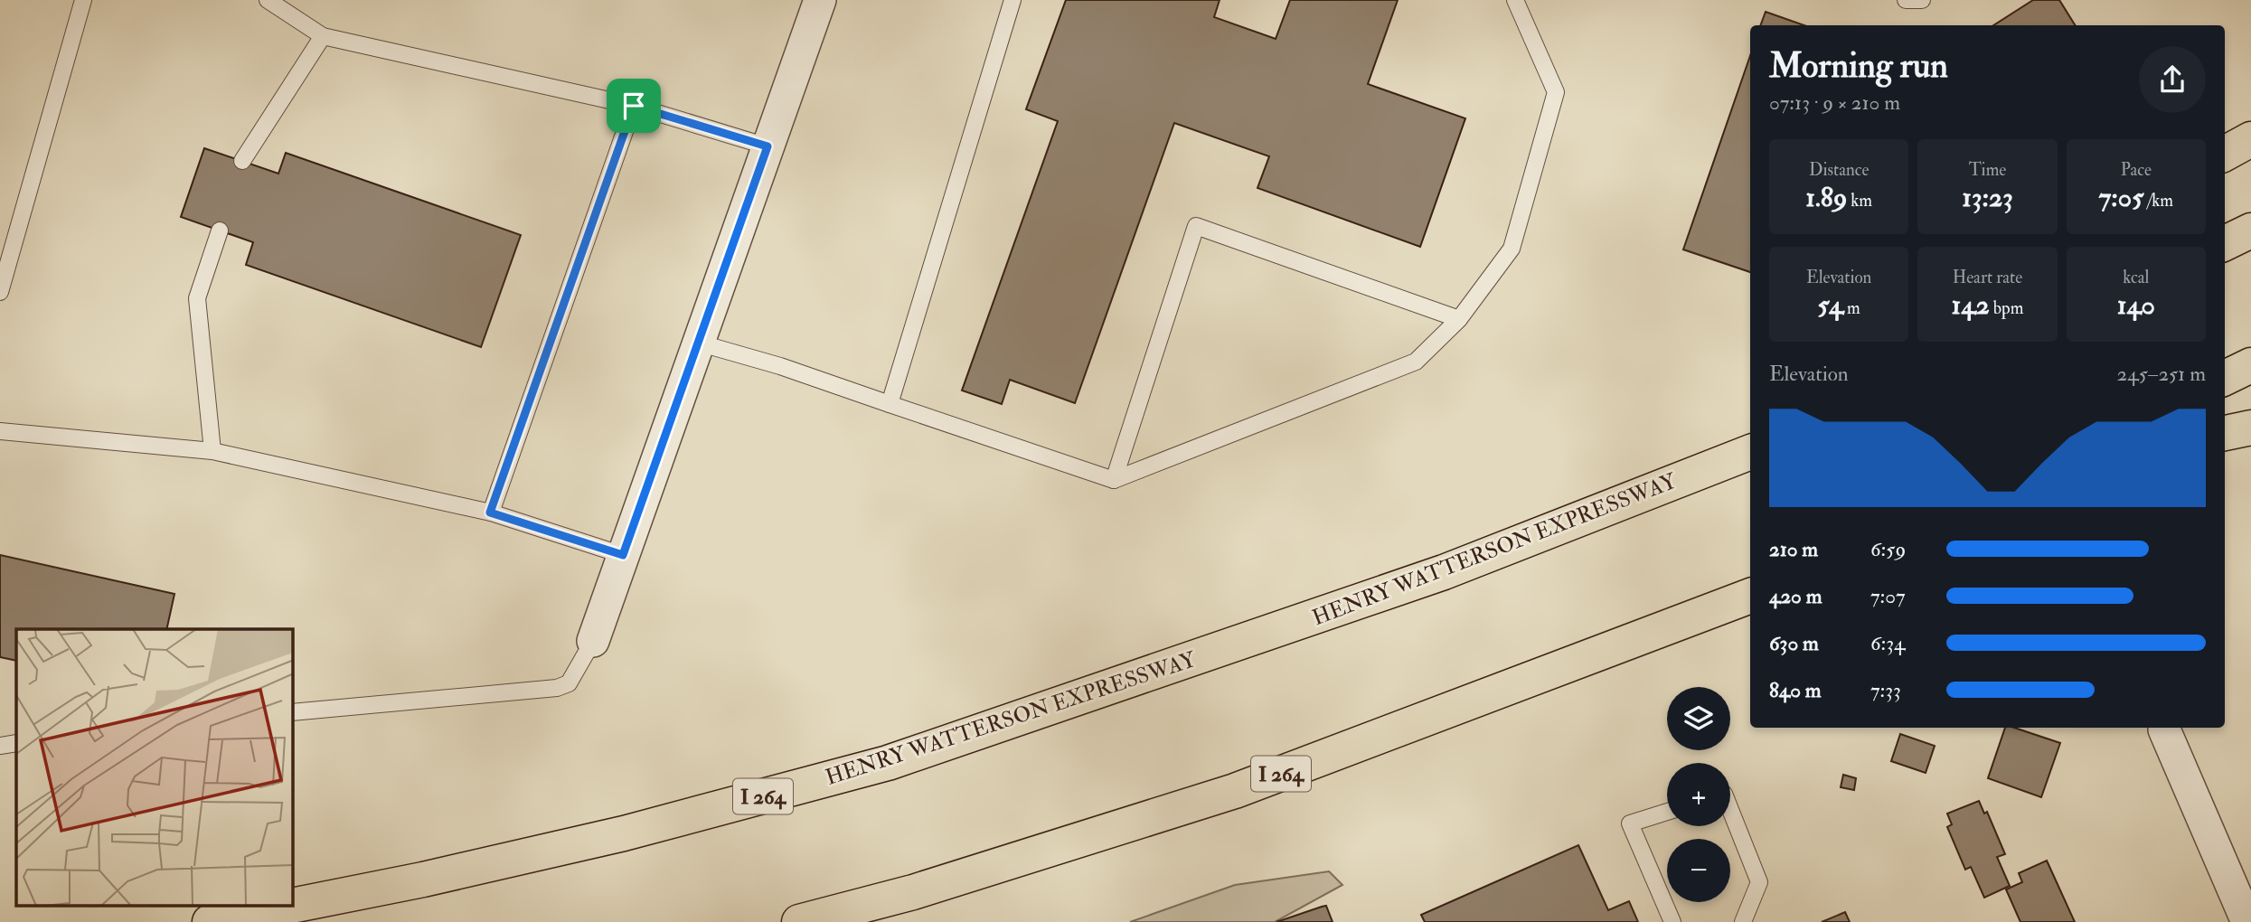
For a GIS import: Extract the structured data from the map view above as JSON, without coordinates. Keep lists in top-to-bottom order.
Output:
{
  "streets": {
    "highway": ["HENRY WATTERSON EXPRESSWAY", "I 264"]
  },
  "page": {
    "heading": ["Morning run", "07:13 · 9 × 210 m"],
    "stats": [
      ["Distance", "1.89 km"],
      ["Time", "13:23"],
      ["Pace", "7:05 /km"],
      ["Elevation", "54 m"],
      ["Heart rate", "142 bpm"],
      ["kcal", "140"]
    ],
    "chart": ["Elevation", "245–251 m"],
    "list": [
      {
        "name": "210 m",
        "note": "6:59"
      },
      {
        "name": "420 m",
        "note": "7:07"
      },
      {
        "name": "630 m",
        "note": "6:34"
      },
      {
        "name": "840 m",
        "note": "7:33"
      }
    ],
    "map_buttons": ["+", "−"]
  }
}
